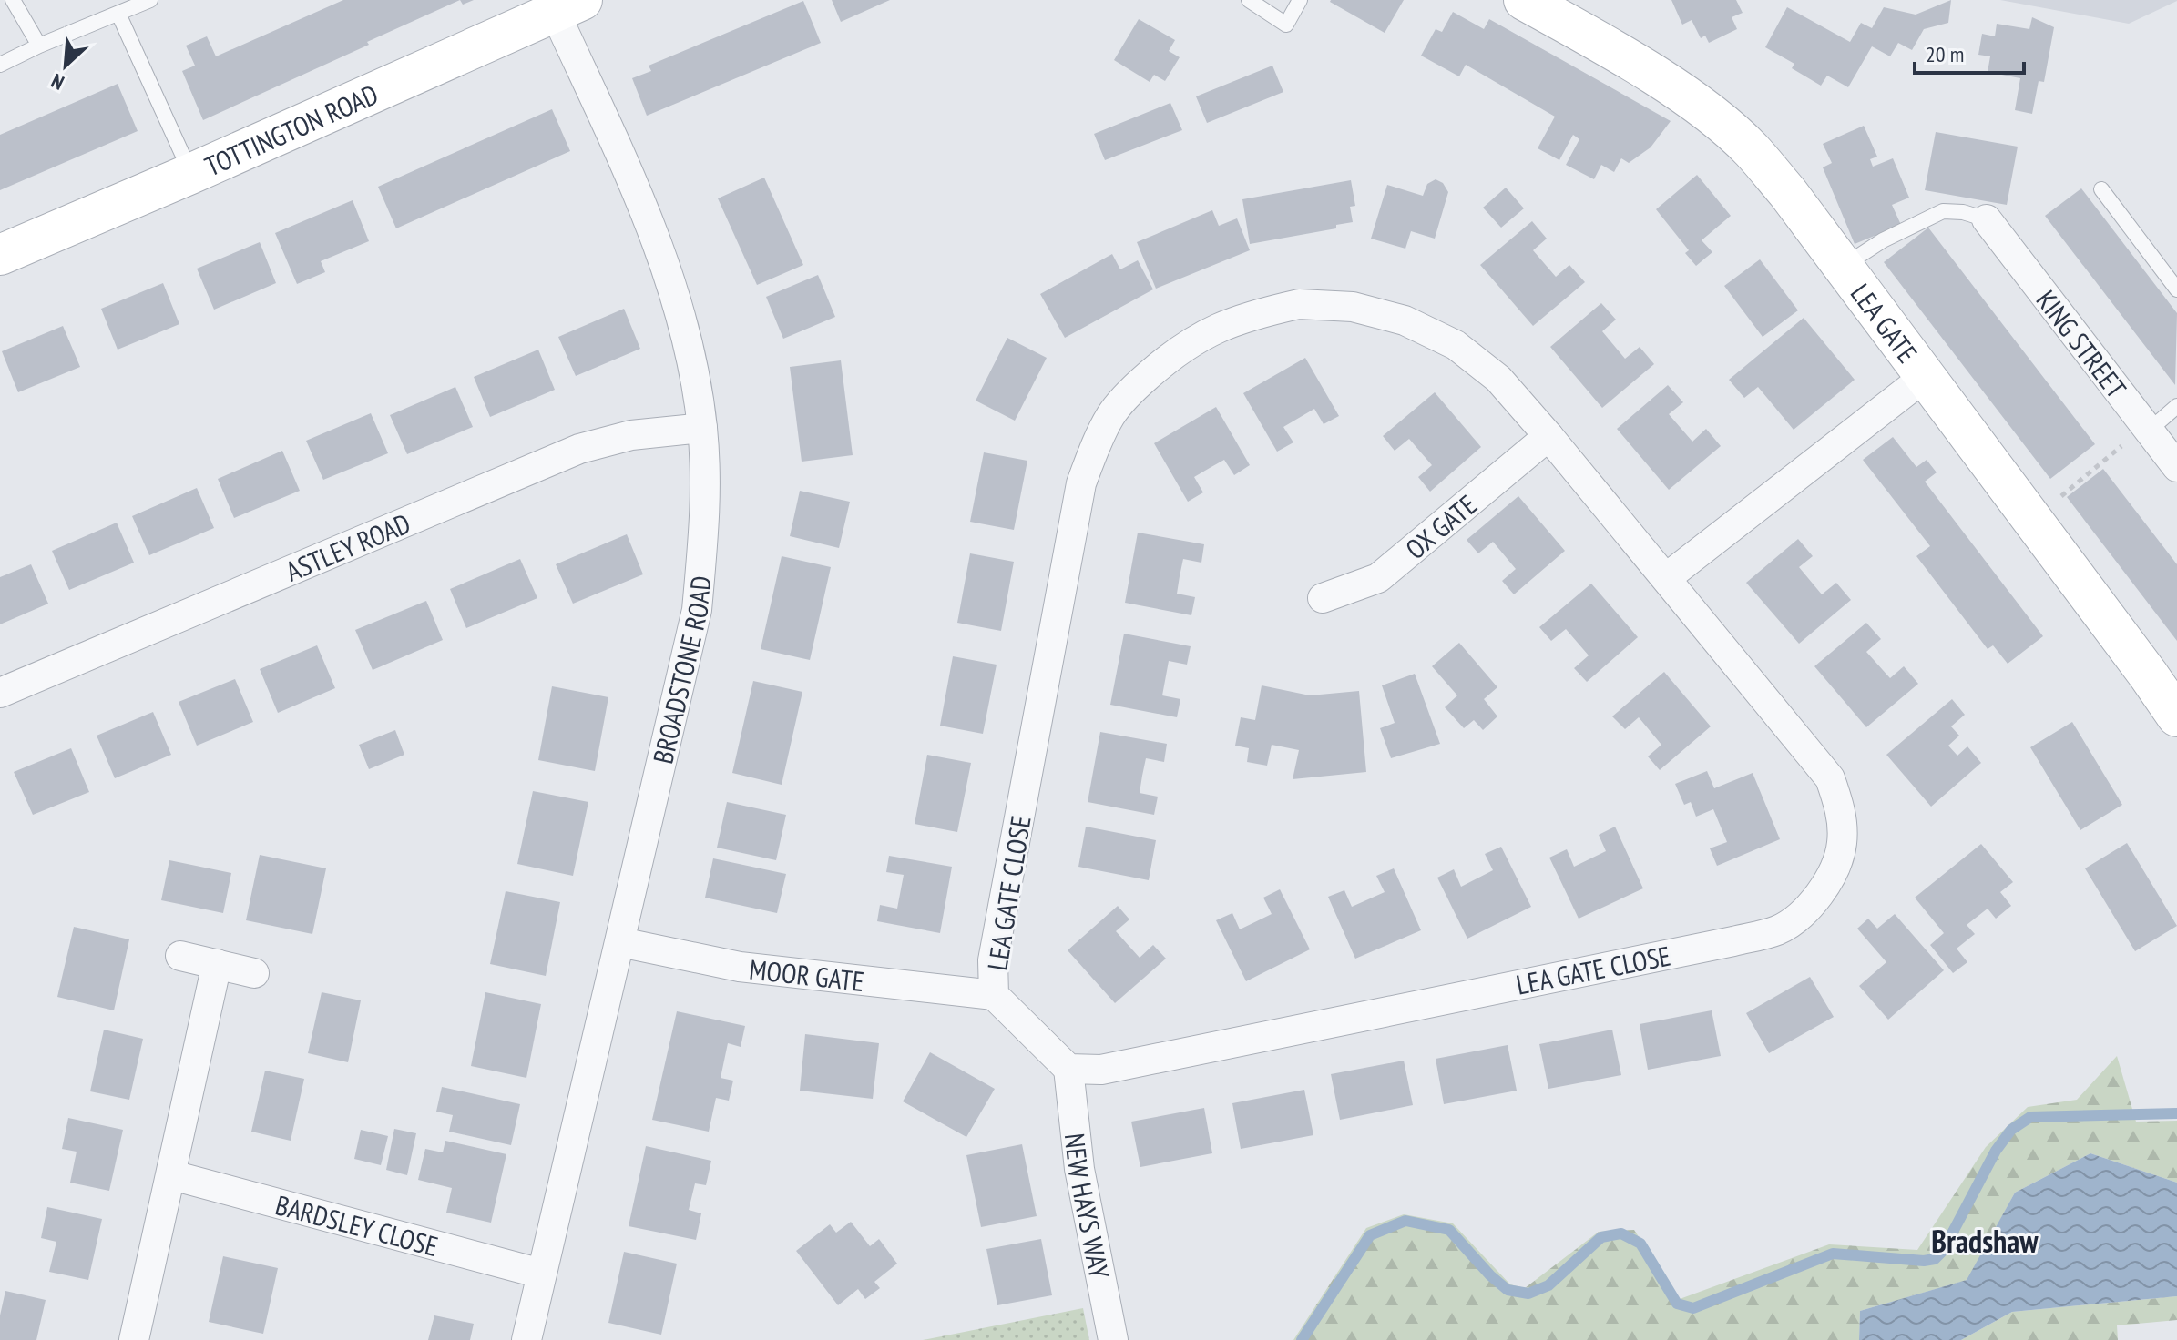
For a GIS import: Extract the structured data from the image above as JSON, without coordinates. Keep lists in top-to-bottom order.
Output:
{
  "streets": {
    "main road": ["TOTTINGTON ROAD", "LEA GATE"],
    "street": [
      "KING STREET",
      "OX GATE",
      "ASTLEY ROAD",
      "BROADSTONE ROAD",
      "LEA GATE CLOSE",
      "MOOR GATE",
      "NEW HAYS WAY",
      "BARDSLEY CLOSE"
    ]
  },
  "crossings": [
    ["TOTTINGTON ROAD", "BROADSTONE ROAD"],
    ["OX GATE", "LEA GATE CLOSE"],
    ["ASTLEY ROAD", "BROADSTONE ROAD"],
    ["BROADSTONE ROAD", "MOOR GATE"],
    ["BROADSTONE ROAD", "BARDSLEY CLOSE"],
    ["LEA GATE CLOSE", "MOOR GATE"],
    ["LEA GATE CLOSE", "NEW HAYS WAY"]
  ],
  "districts": ["Bradshaw"],
  "scale_bar": "20 m",
  "north": "bottom left"
}
